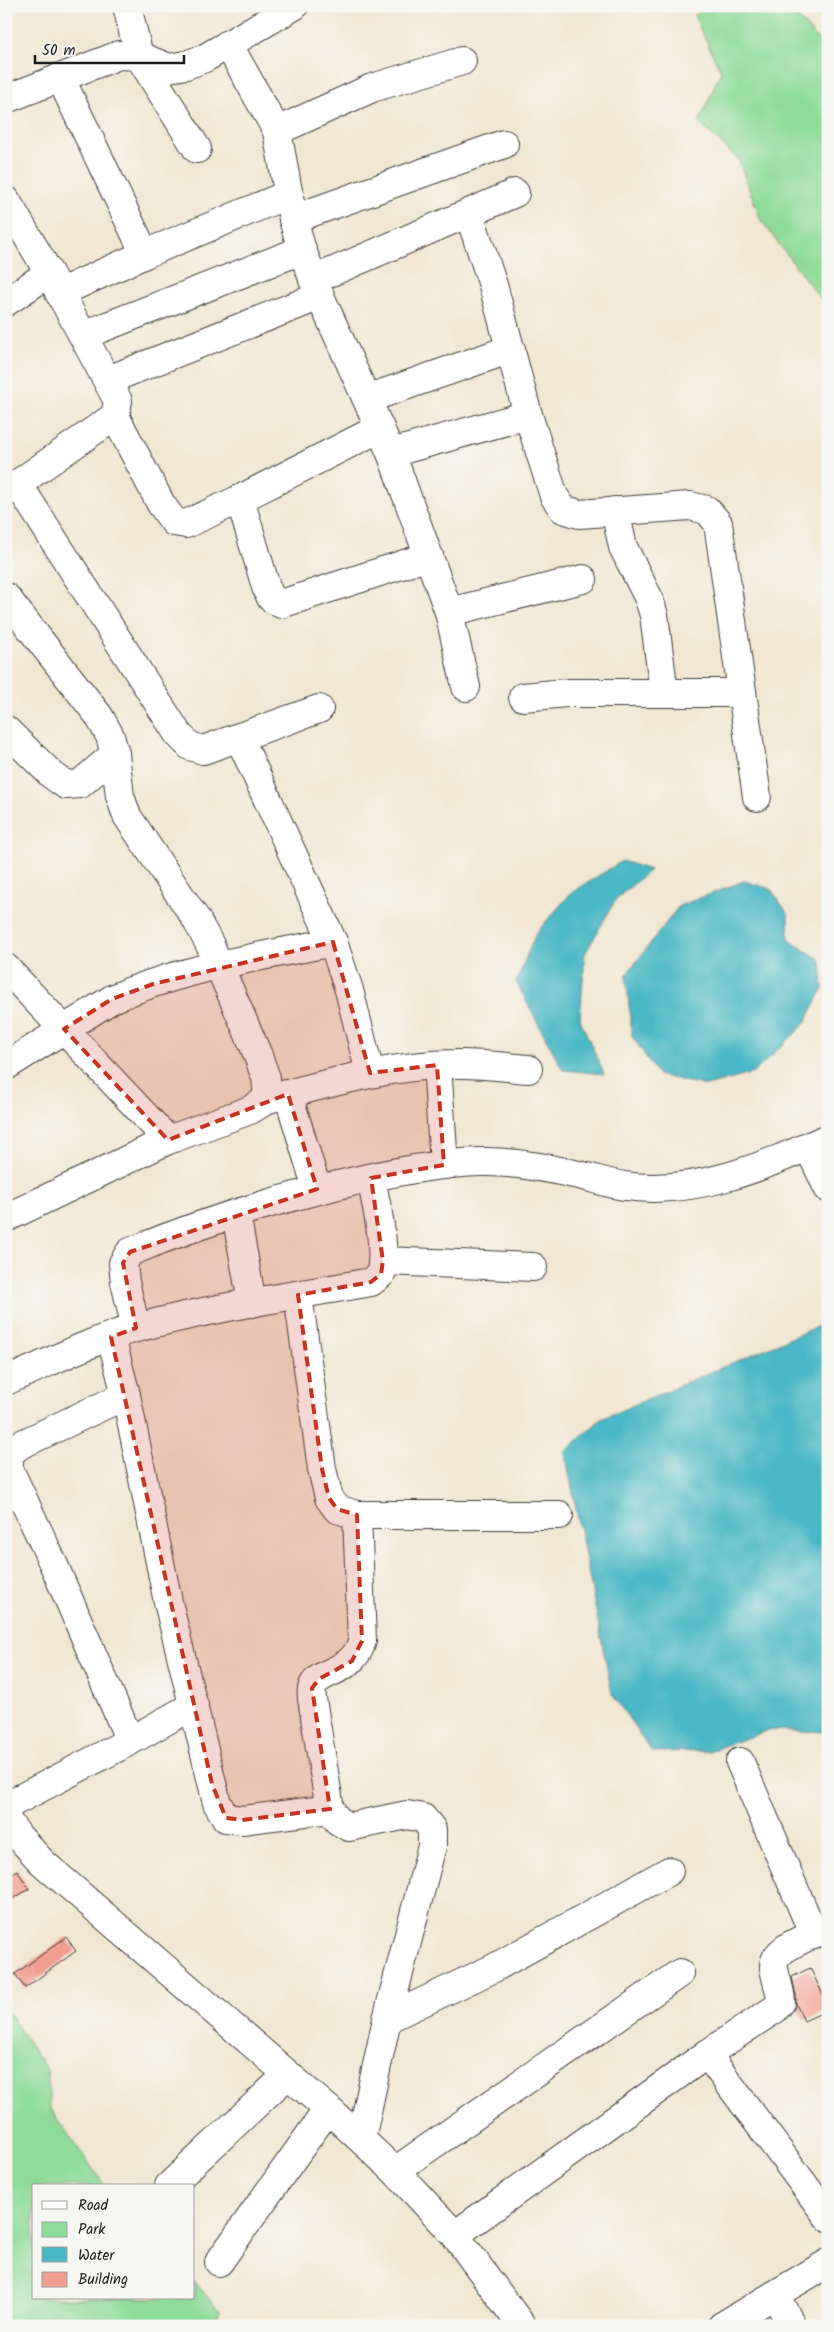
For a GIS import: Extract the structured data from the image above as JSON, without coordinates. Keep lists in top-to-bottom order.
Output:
{
  "legend": [
    "Road",
    "Park",
    "Water",
    "Building"
  ],
  "scale_bar": "50 m"
}
